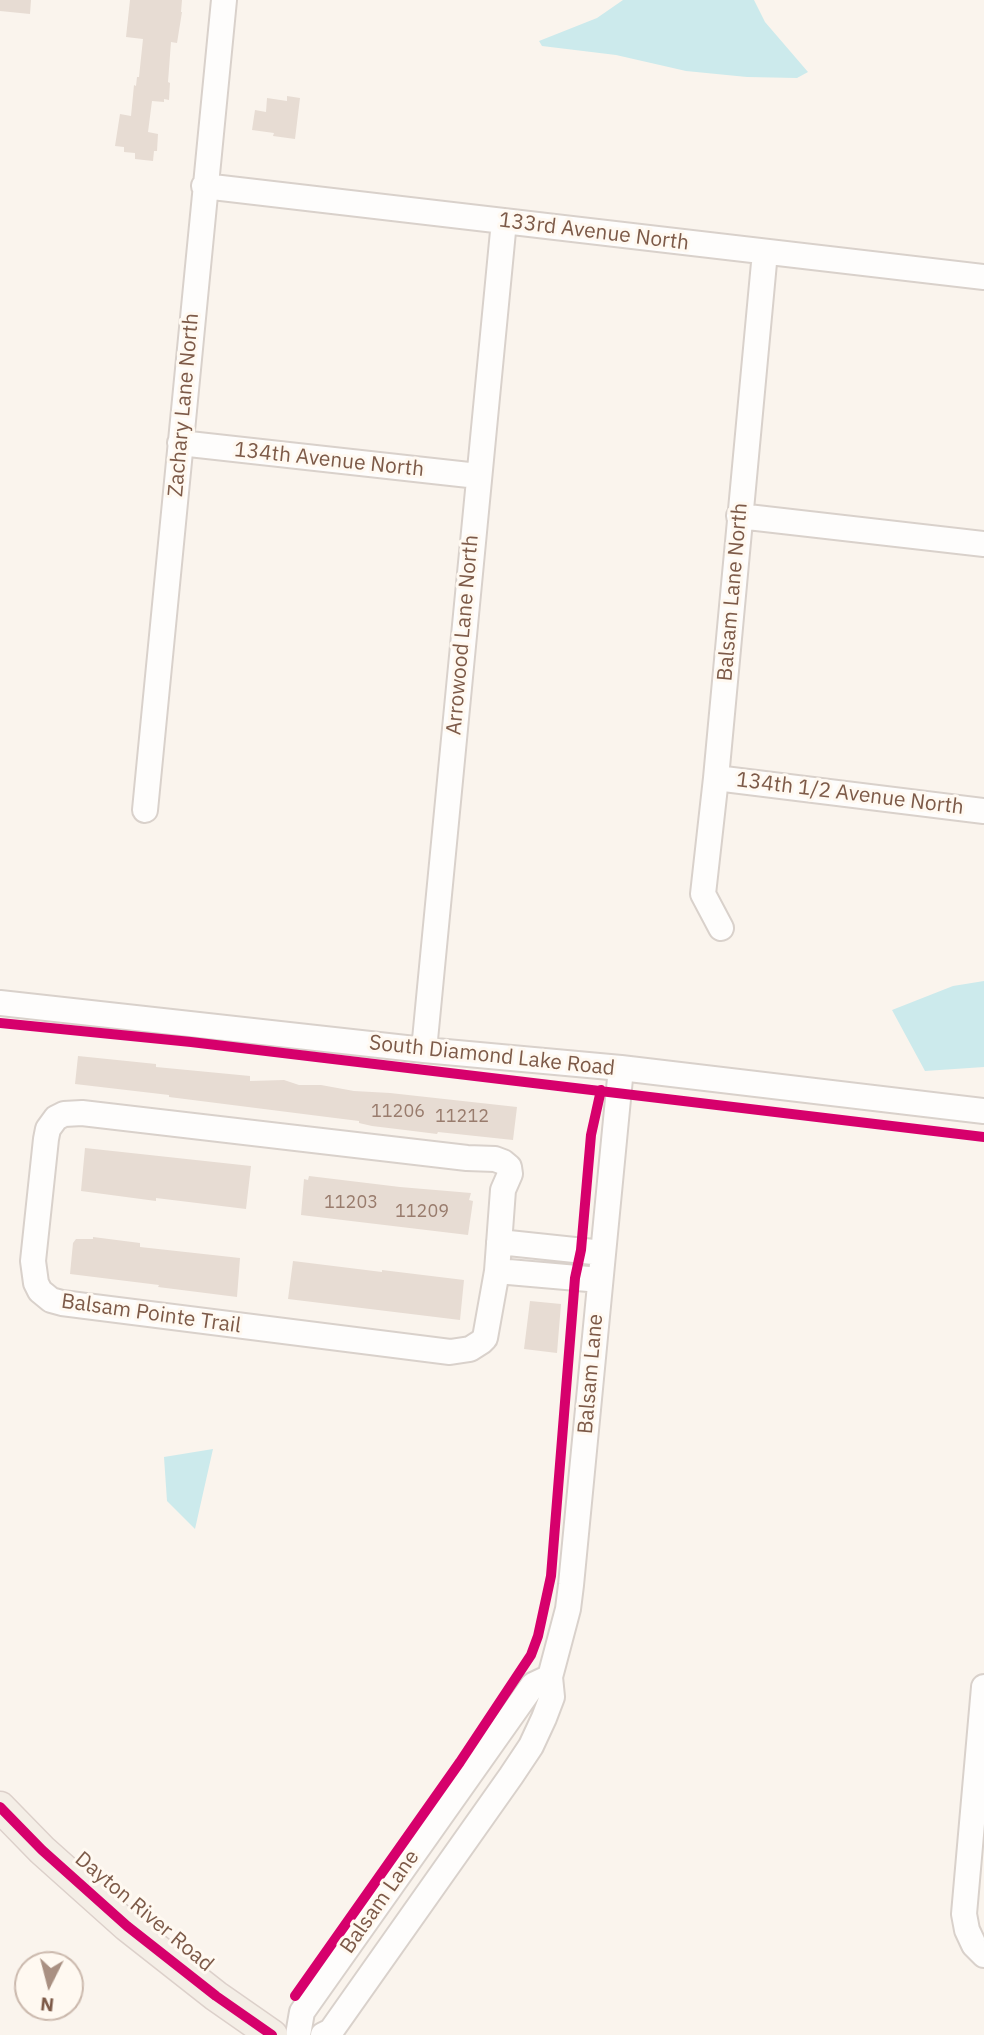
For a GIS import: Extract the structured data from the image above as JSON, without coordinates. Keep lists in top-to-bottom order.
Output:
{
  "streets": {
    "main road": ["Dayton River Road"],
    "street": [
      "133rd Avenue North",
      "Zachary Lane North",
      "134th Avenue North",
      "Balsam Lane North",
      "Arrowood Lane North",
      "134th 1/2 Avenue North",
      "South Diamond Lake Road",
      "Balsam Pointe Trail",
      "Balsam Lane"
    ]
  },
  "crossings": [
    ["133rd Avenue North", "Zachary Lane North"],
    ["133rd Avenue North", "Balsam Lane North"],
    ["133rd Avenue North", "Arrowood Lane North"],
    ["Zachary Lane North", "134th Avenue North"],
    ["134th Avenue North", "Arrowood Lane North"],
    ["Balsam Lane North", "134th 1/2 Avenue North"],
    ["Arrowood Lane North", "South Diamond Lake Road"],
    ["South Diamond Lake Road", "Balsam Lane"]
  ],
  "house_numbers": [
    "11206",
    "11212",
    "11203",
    "11209"
  ],
  "north": "bottom"
}
